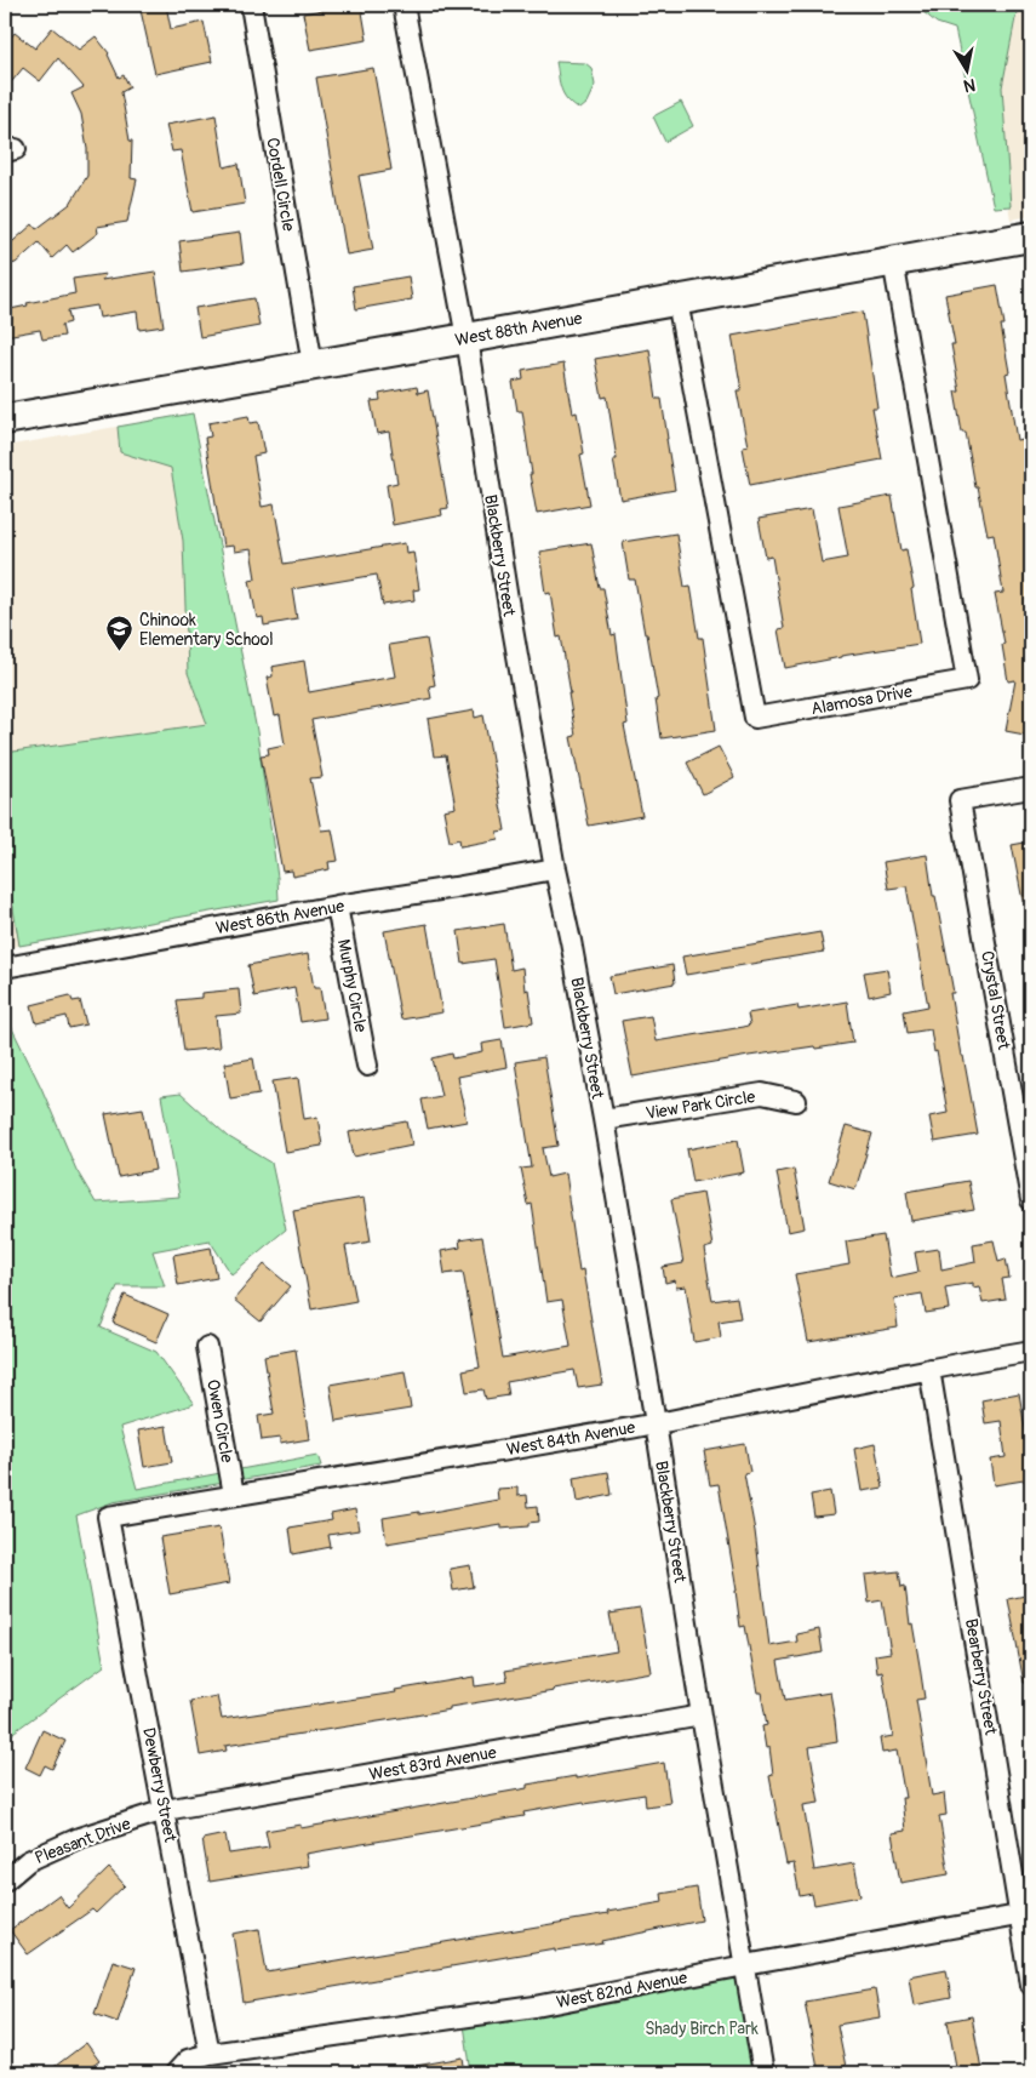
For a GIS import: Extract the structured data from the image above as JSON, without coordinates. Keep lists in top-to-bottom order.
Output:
{
  "streets": {
    "street": [
      "Cordell Circle",
      "West 88th Avenue",
      "Blackberry Street",
      "Alamosa Drive",
      "West 86th Avenue",
      "Murphy Circle",
      "Crystal Street",
      "View Park Circle",
      "Owen Circle",
      "West 84th Avenue",
      "Bearberry Street",
      "West 83rd Avenue",
      "Dewberry Street",
      "Pleasant Drive",
      "West 82nd Avenue"
    ]
  },
  "crossings": [
    ["Cordell Circle", "West 88th Avenue"],
    ["West 88th Avenue", "Blackberry Street"],
    ["West 88th Avenue", "Alamosa Drive"],
    ["Blackberry Street", "West 86th Avenue"],
    ["Blackberry Street", "View Park Circle"],
    ["Blackberry Street", "West 84th Avenue"],
    ["Blackberry Street", "West 83rd Avenue"],
    ["Blackberry Street", "West 82nd Avenue"],
    ["West 86th Avenue", "Murphy Circle"],
    ["Owen Circle", "West 84th Avenue"],
    ["West 84th Avenue", "Bearberry Street"],
    ["West 84th Avenue", "Dewberry Street"],
    ["Bearberry Street", "West 82nd Avenue"],
    ["West 83rd Avenue", "Dewberry Street"],
    ["West 83rd Avenue", "Pleasant Drive"],
    ["Dewberry Street", "Pleasant Drive"],
    ["Dewberry Street", "West 82nd Avenue"]
  ],
  "parks": ["Shady Birch Park"],
  "places": {
    "school or university": ["Chinook Elementary School"]
  },
  "north": "bottom"
}
